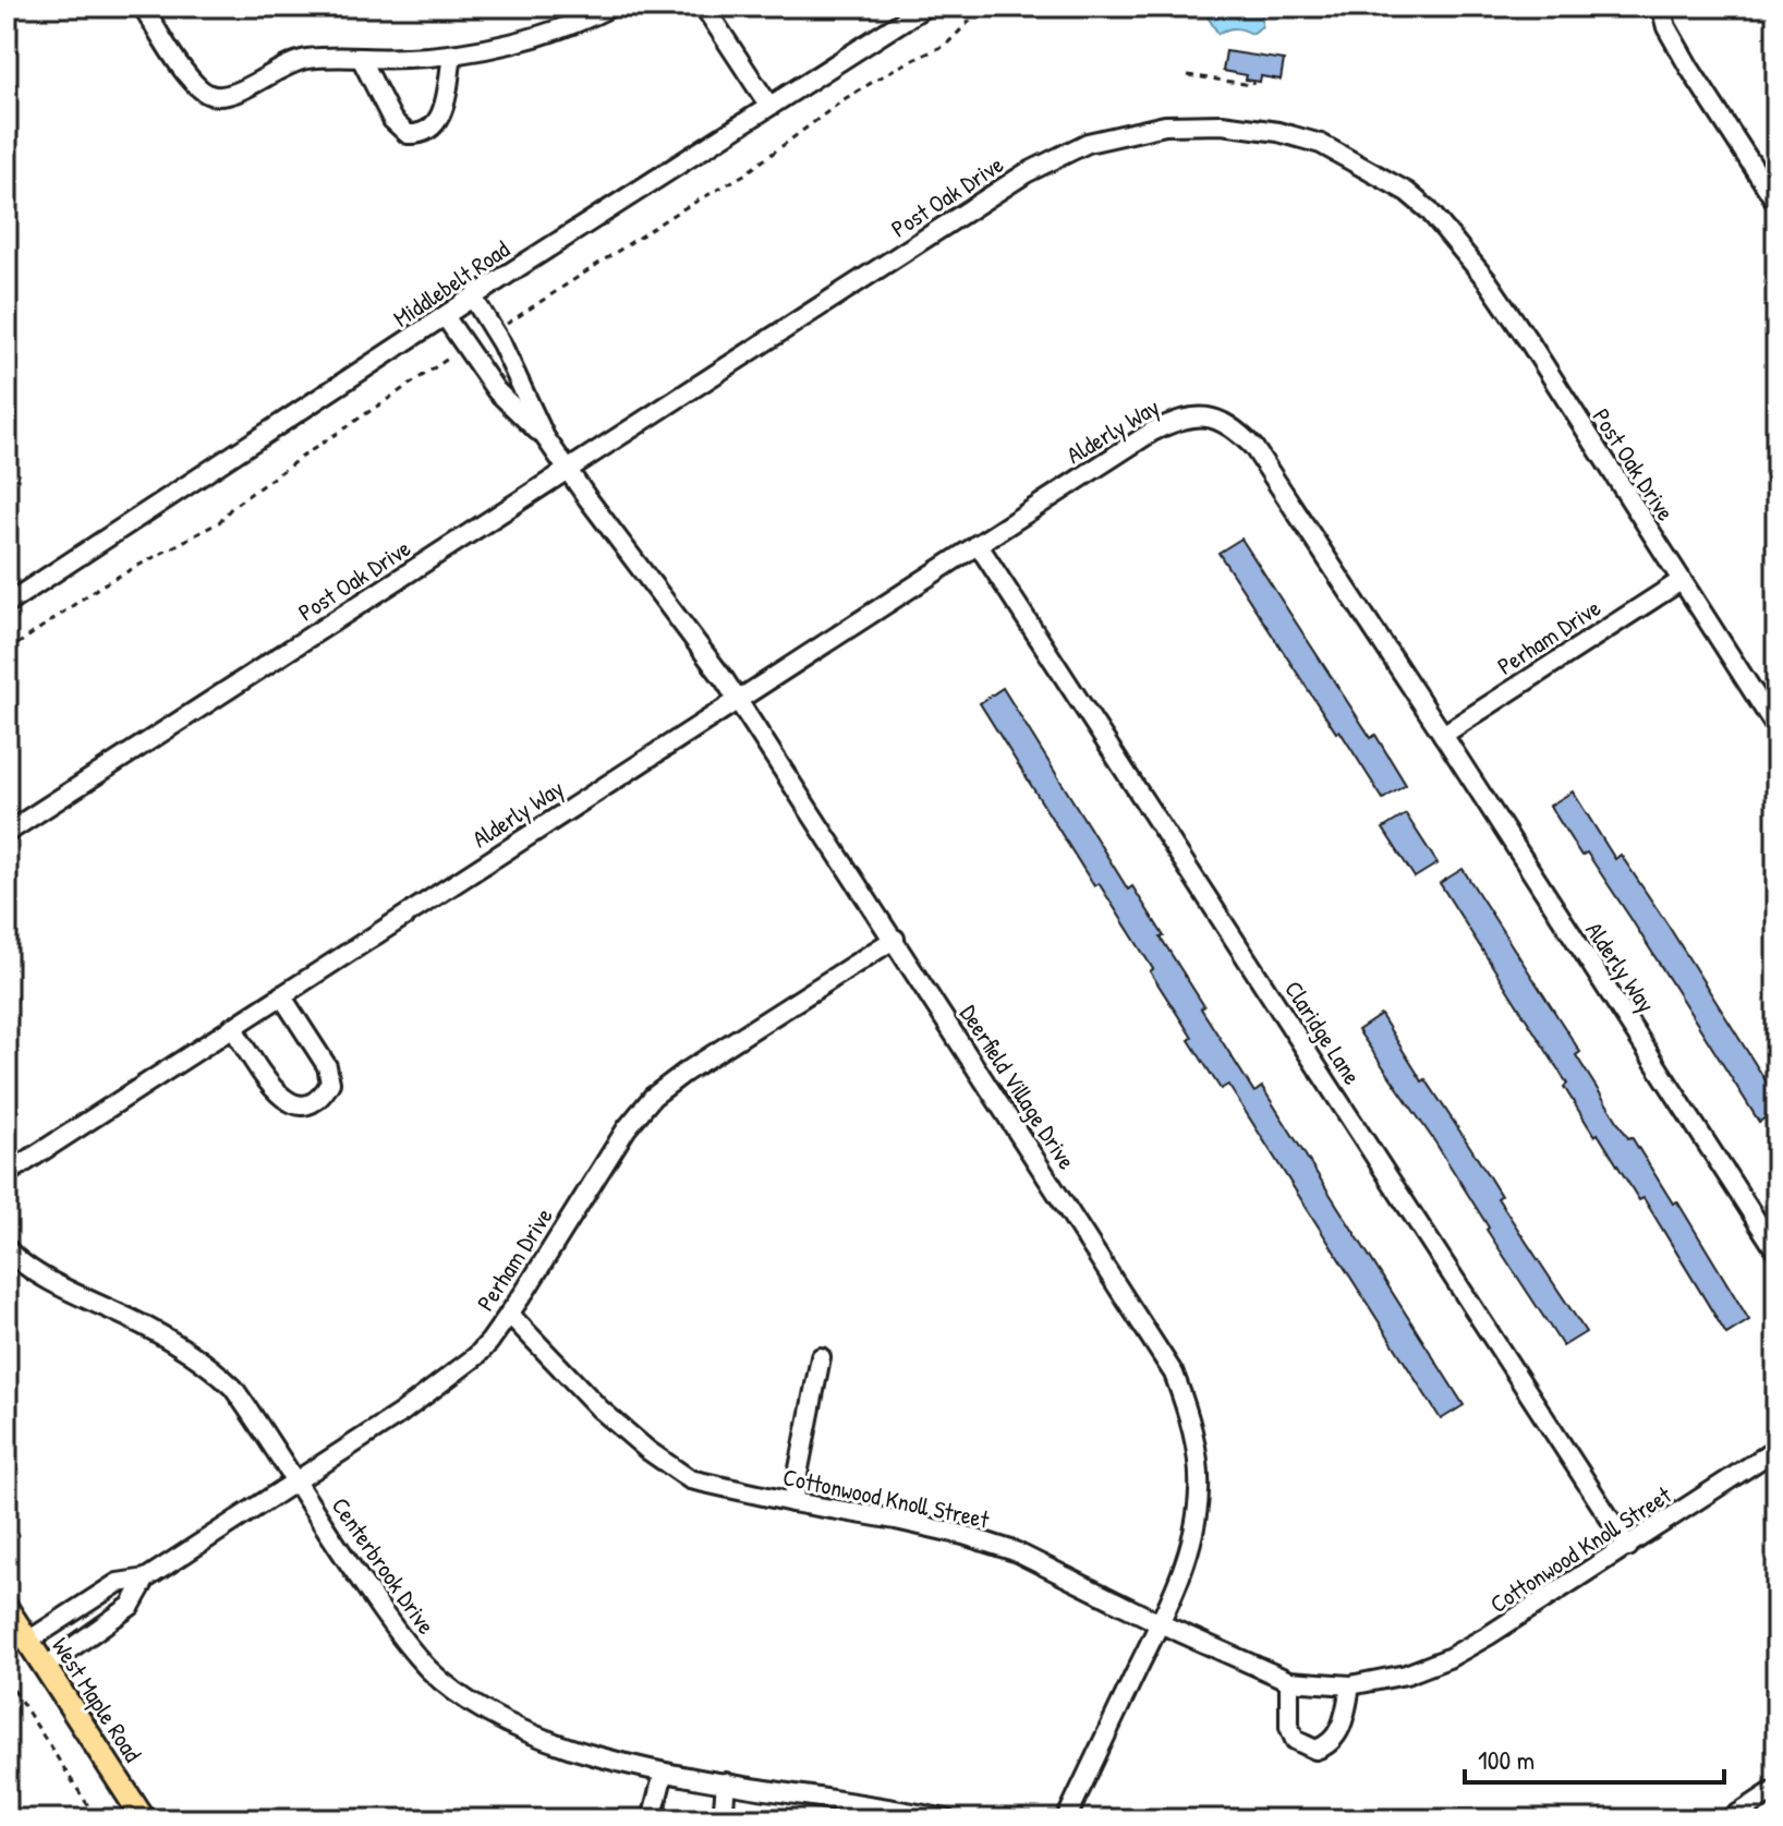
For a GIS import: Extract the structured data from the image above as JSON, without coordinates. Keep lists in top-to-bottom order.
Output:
{
  "streets": {
    "main road": ["West Maple Road"],
    "street": [
      "Post Oak Drive",
      "Middlebelt Road",
      "Alderly Way",
      "Perham Drive",
      "Claridge Lane",
      "Deerfield Village Drive",
      "Cottonwood Knoll Street",
      "Centerbrook Drive"
    ]
  },
  "crossings": [
    ["Post Oak Drive", "Perham Drive"],
    ["Post Oak Drive", "Deerfield Village Drive"],
    ["Middlebelt Road", "Deerfield Village Drive"],
    ["Alderly Way", "Perham Drive"],
    ["Alderly Way", "Claridge Lane"],
    ["Alderly Way", "Deerfield Village Drive"],
    ["Perham Drive", "Deerfield Village Drive"],
    ["Perham Drive", "Cottonwood Knoll Street"],
    ["Perham Drive", "Centerbrook Drive"],
    ["Perham Drive", "West Maple Road"],
    ["Claridge Lane", "Cottonwood Knoll Street"],
    ["Deerfield Village Drive", "Cottonwood Knoll Street"]
  ],
  "scale_bar": "100 m"
}
